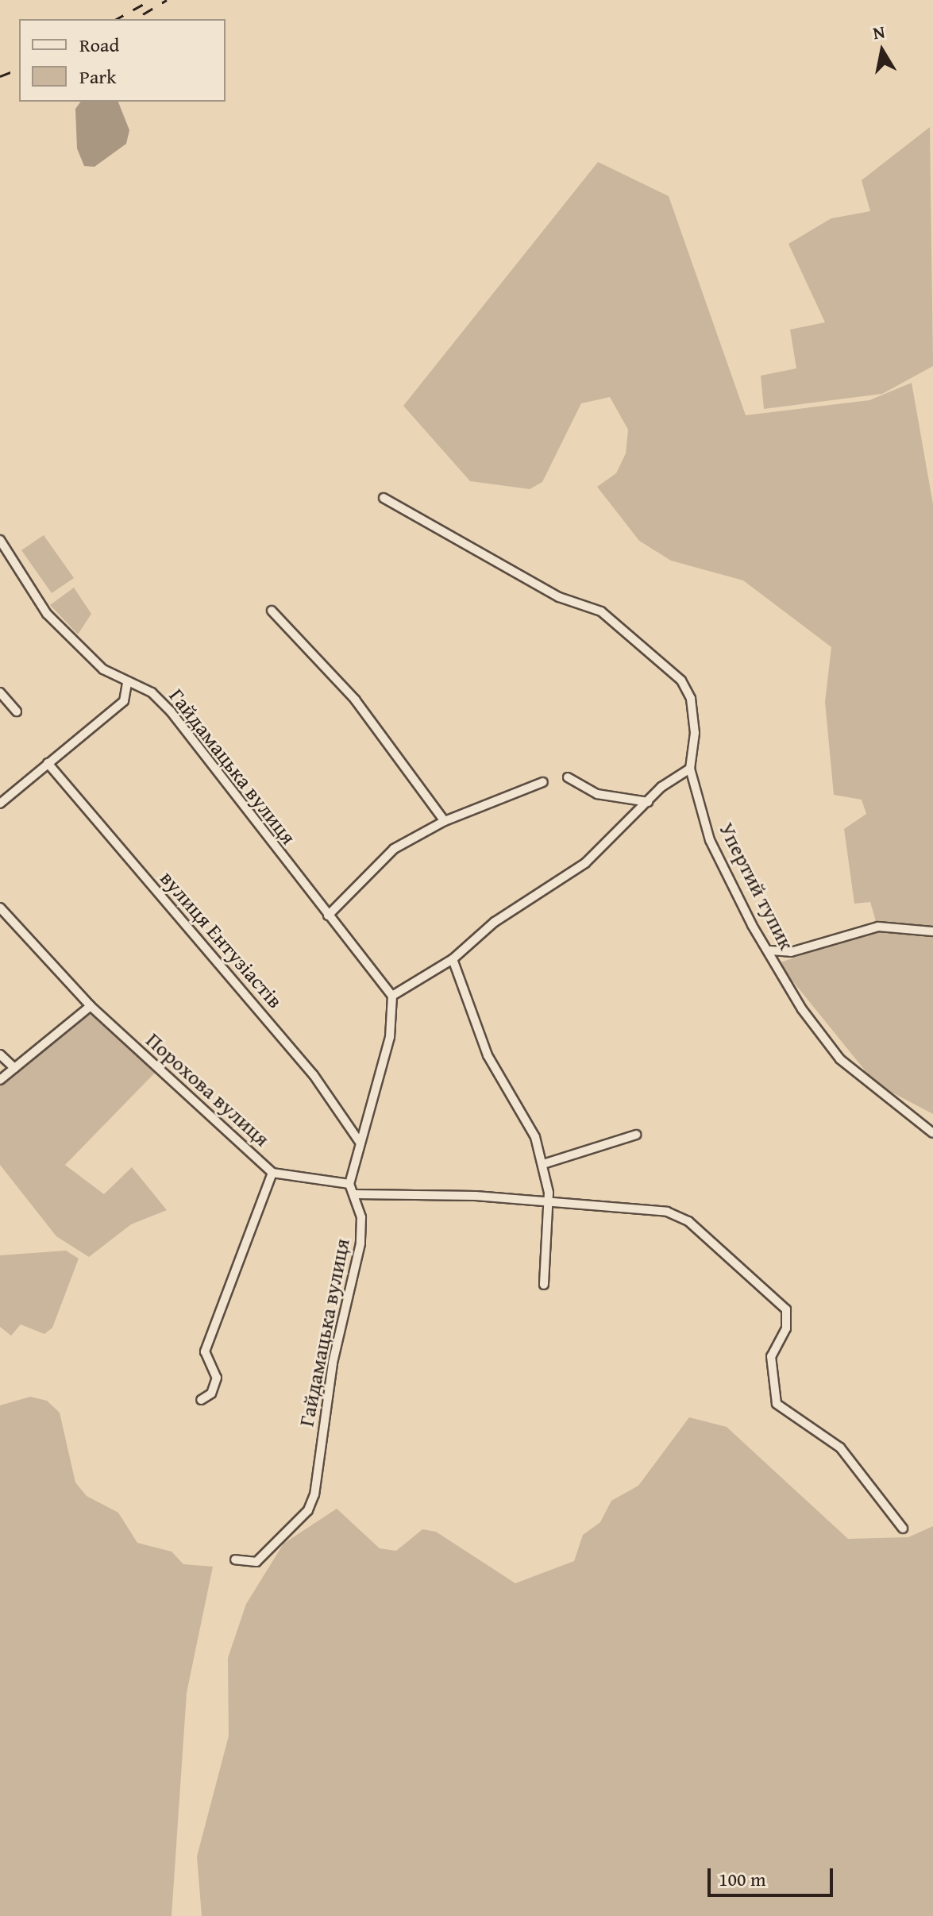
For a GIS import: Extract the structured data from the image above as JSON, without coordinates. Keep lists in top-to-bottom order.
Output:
{
  "streets": {
    "street": [
      "Гайдамацька вулиця",
      "Упертий тупик",
      "вулиця Ентузіастів",
      "Порохова вулиця"
    ]
  },
  "legend": ["Road", "Park"],
  "scale_bar": "100 m",
  "north": "top"
}
